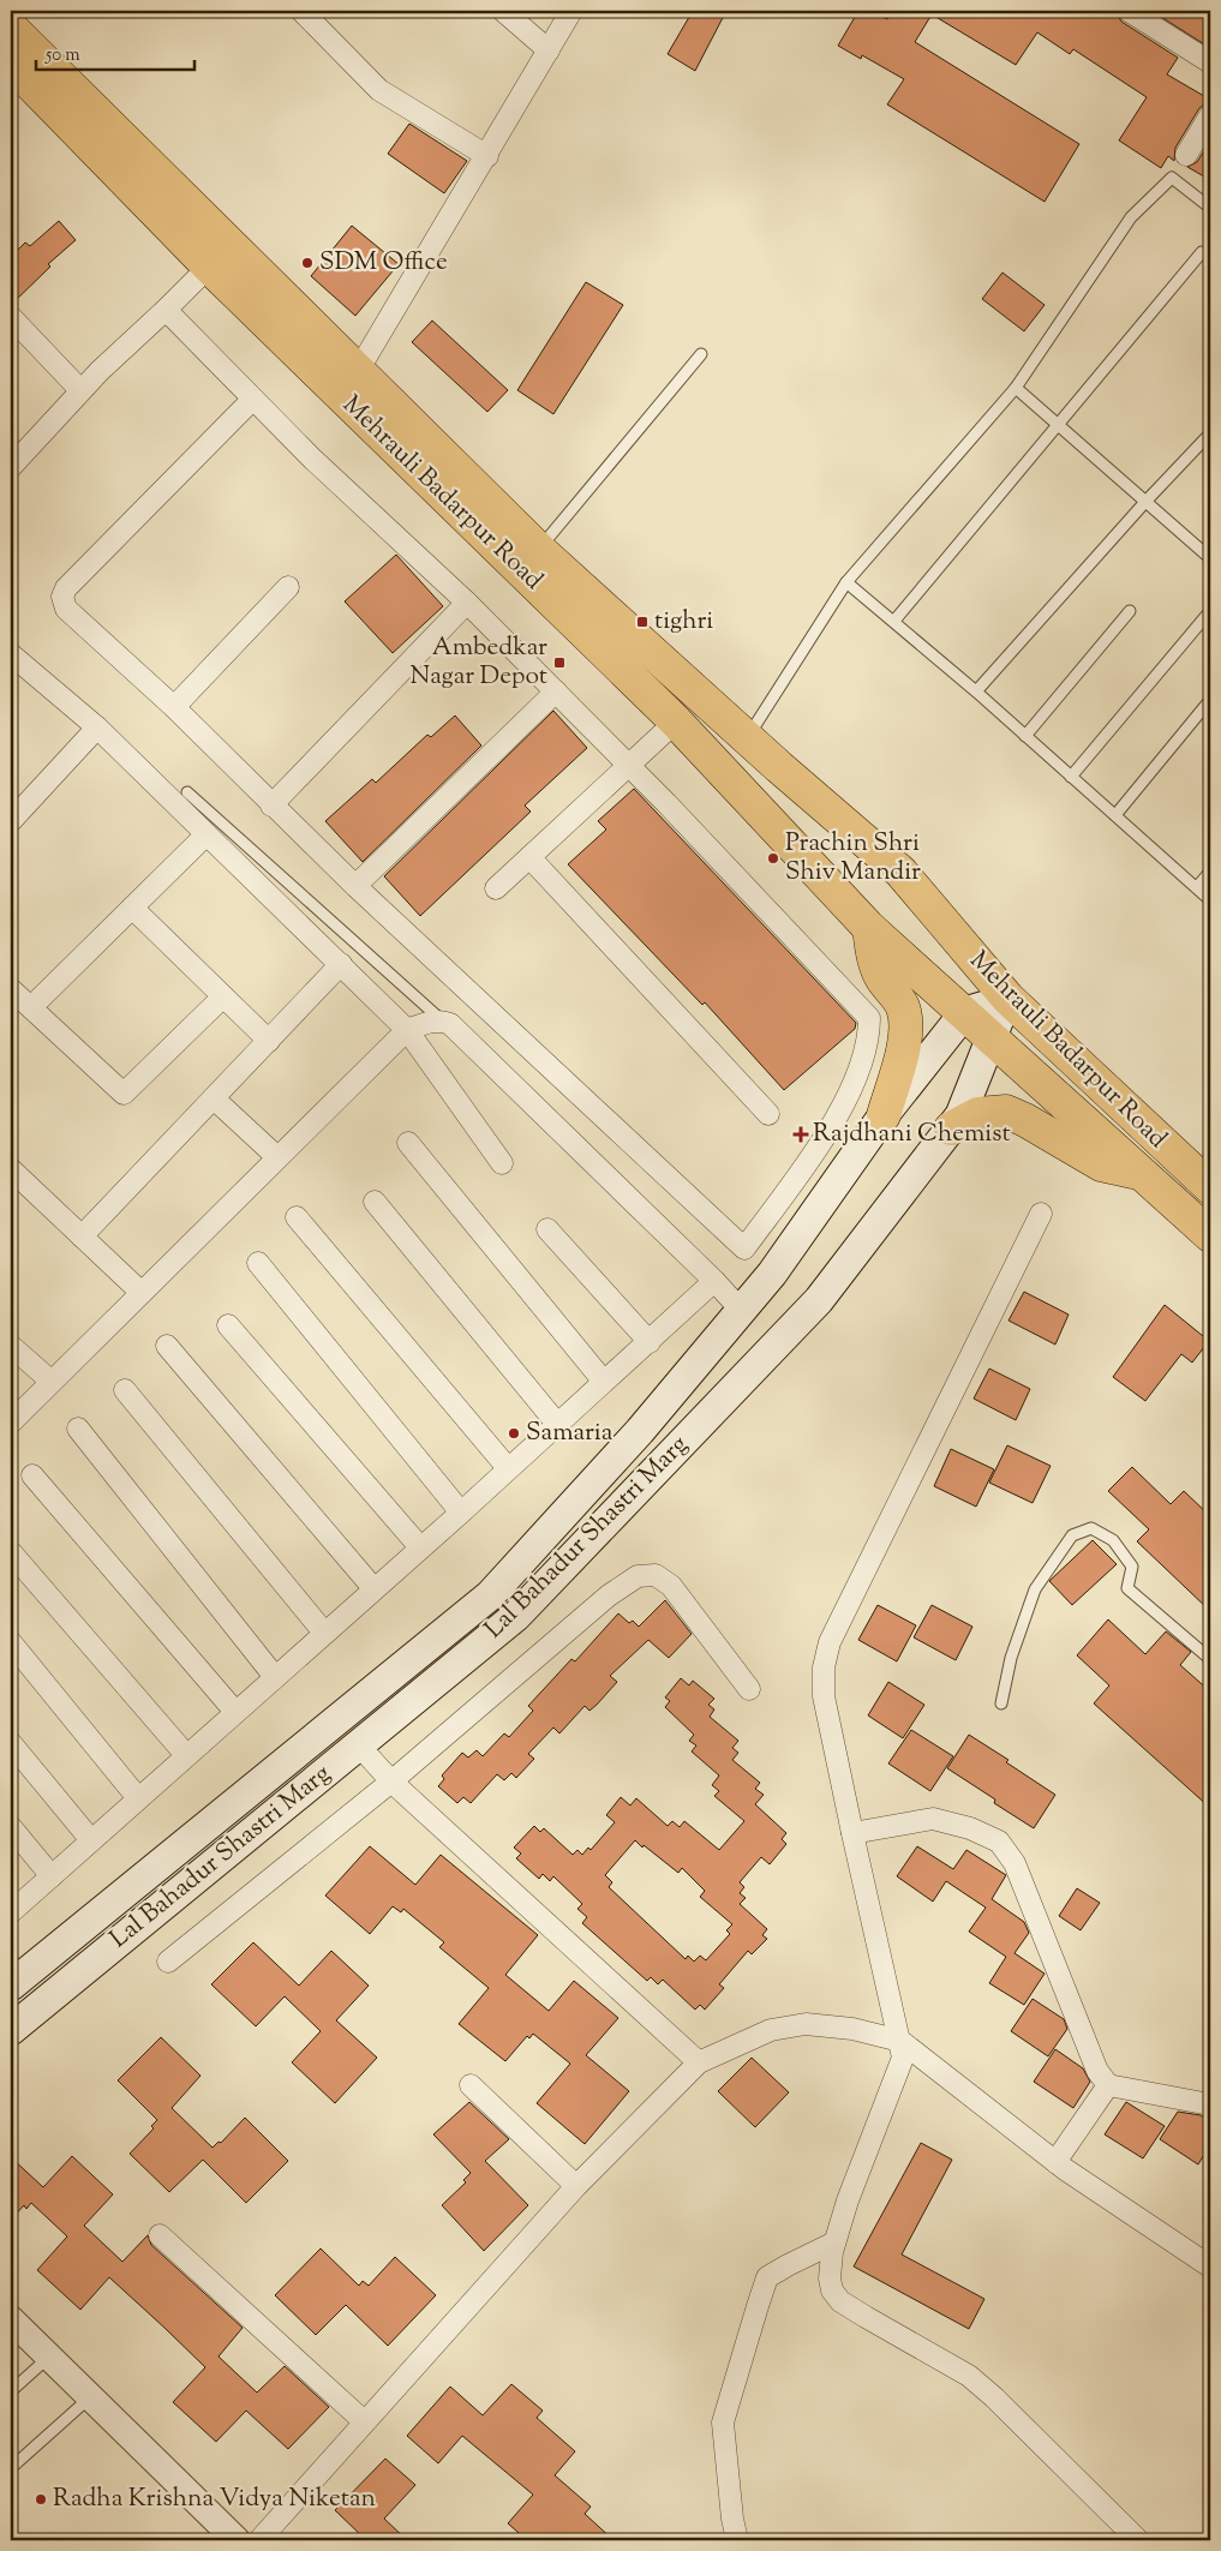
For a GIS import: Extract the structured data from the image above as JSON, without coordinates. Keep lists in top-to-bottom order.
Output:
{
  "streets": {
    "main road": ["Mehrauli Badarpur Road", "Lal Bahadur Shastri Marg"]
  },
  "crossings": [
    ["Mehrauli Badarpur Road", "Lal Bahadur Shastri Marg"]
  ],
  "places": {
    "other": [
      "SDM Office",
      "Prachin Shri Shiv Mandir",
      "Samaria",
      "Radha Krishna Vidya Niketan"
    ],
    "transit": ["tighri", "Ambedkar Nagar Depot"],
    "health": ["Rajdhani Chemist"]
  },
  "scale_bar": "50 m"
}
